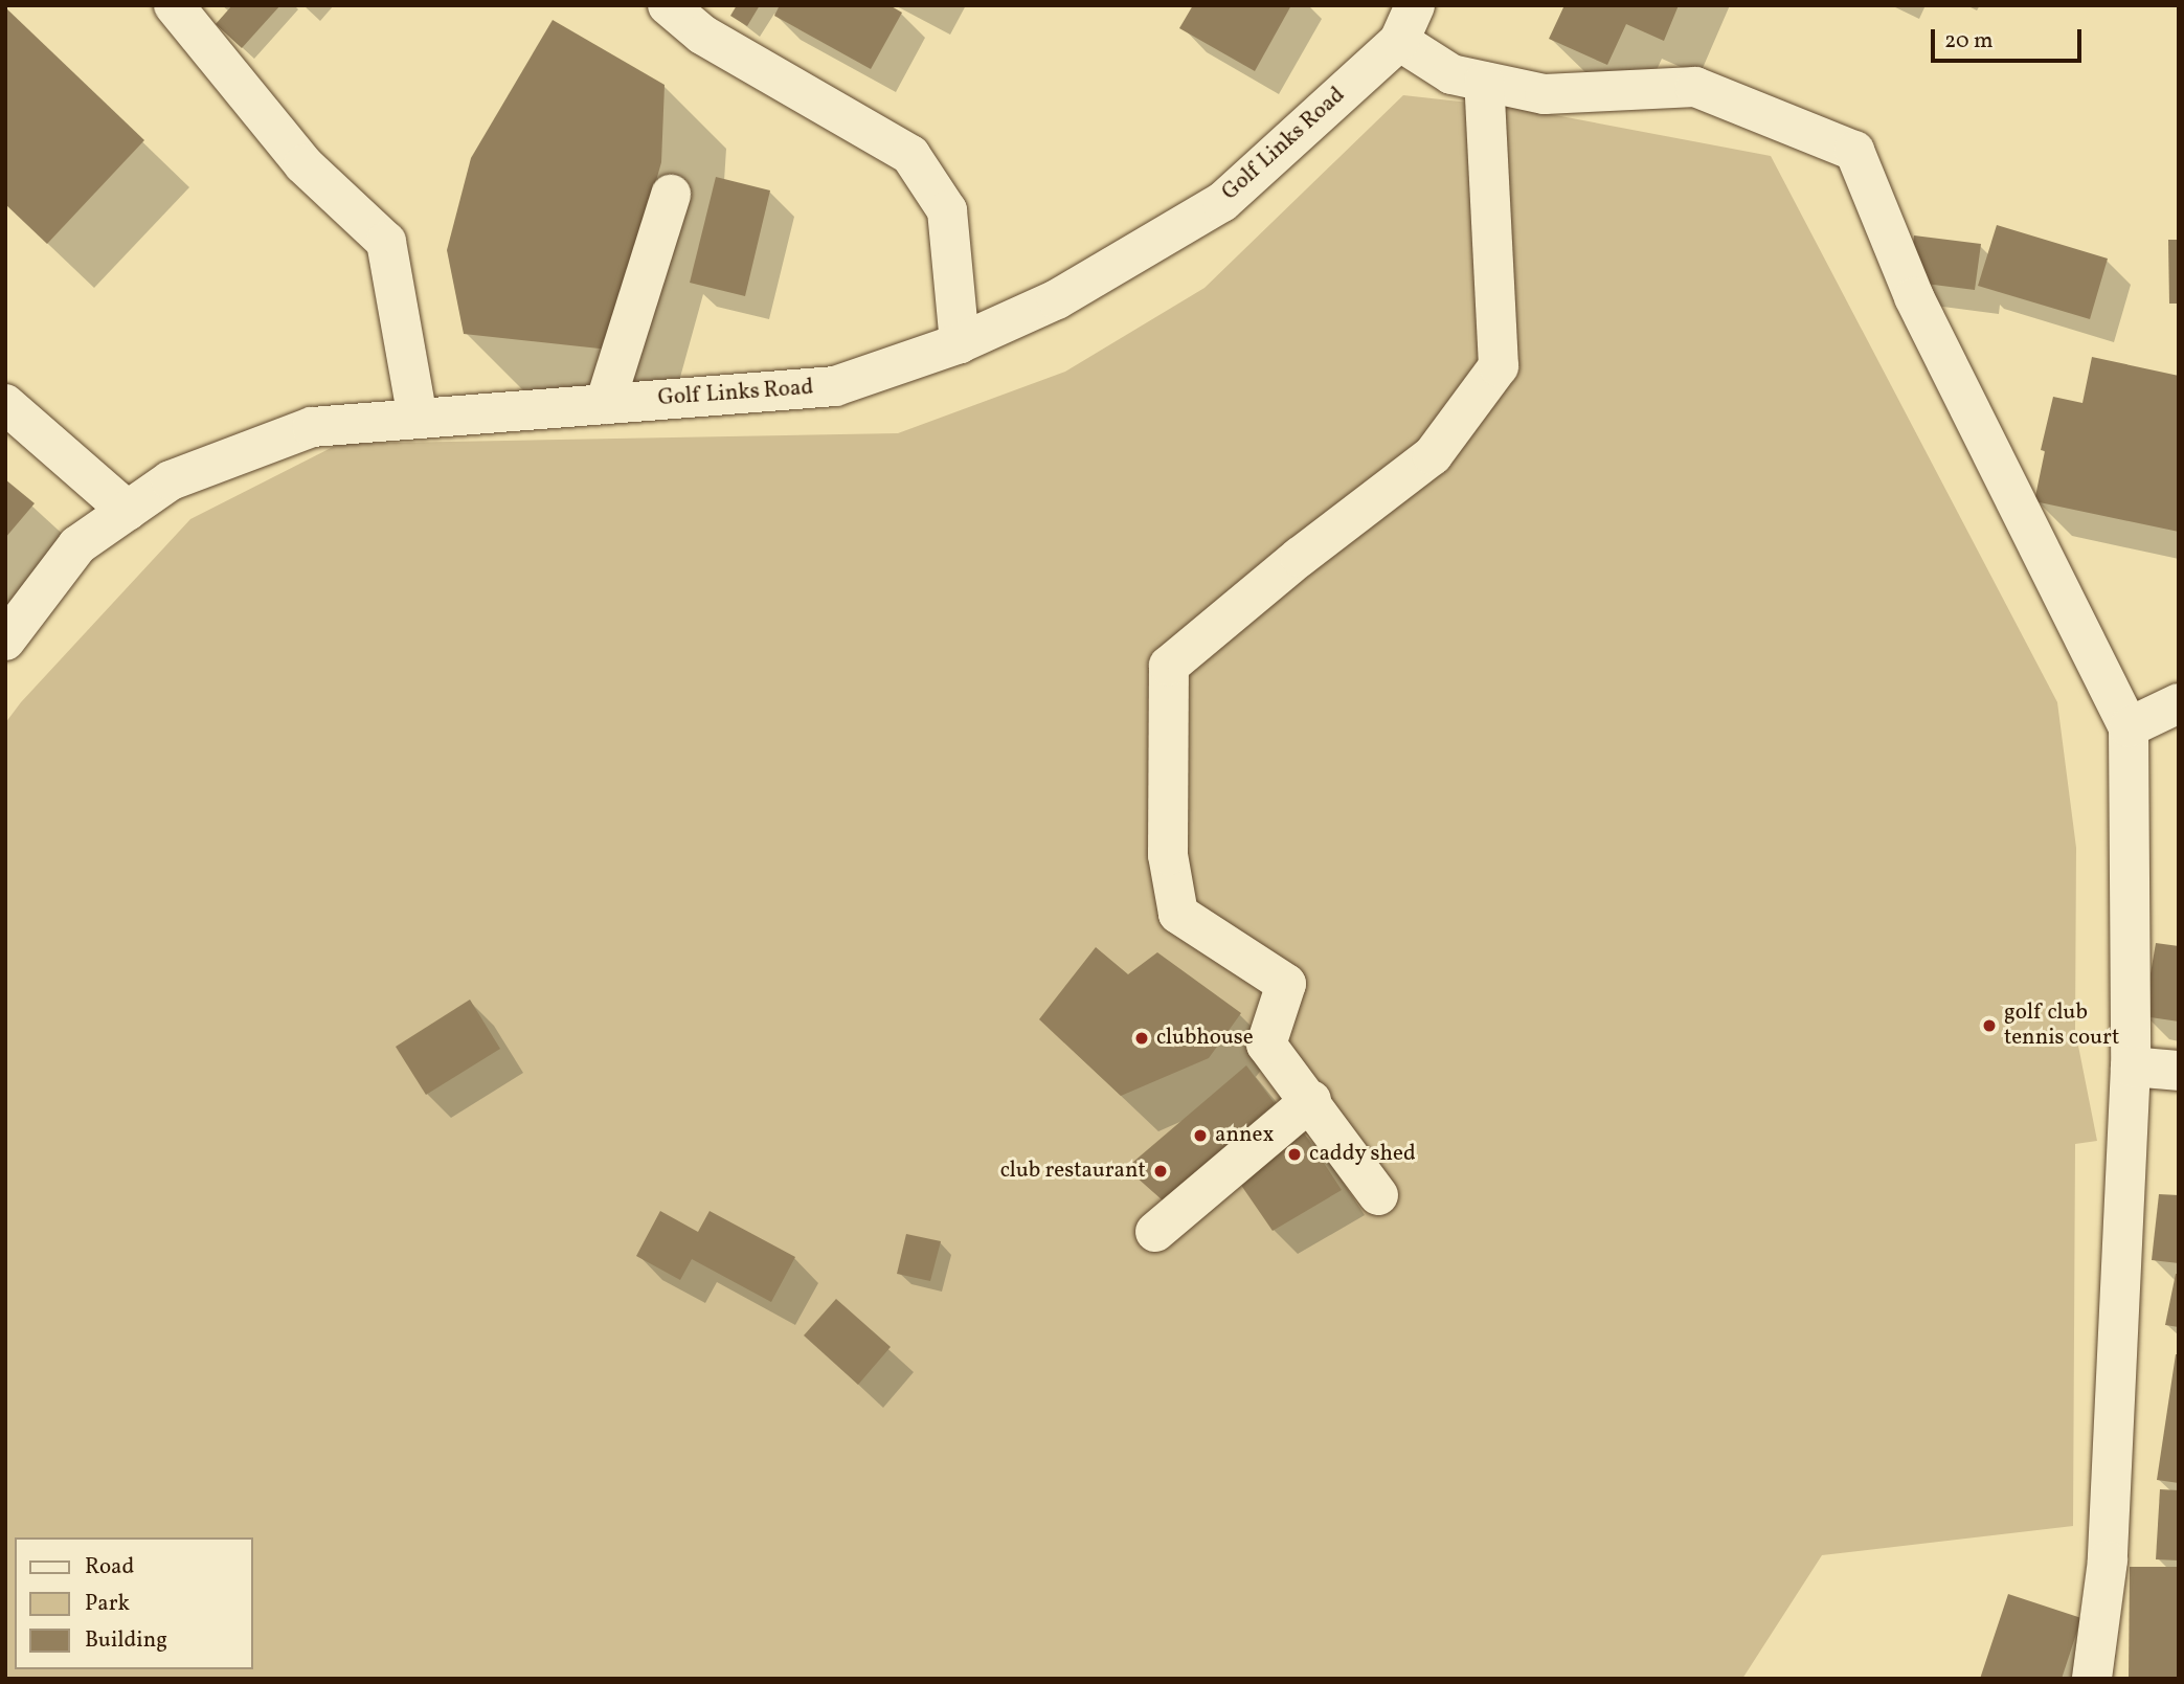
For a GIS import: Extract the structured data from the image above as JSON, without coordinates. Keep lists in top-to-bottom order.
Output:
{
  "streets": {
    "street": ["Golf Links Road"]
  },
  "places": [
    "golf club tennis court",
    "clubhouse",
    "annex",
    "caddy shed",
    "club restaurant"
  ],
  "legend": ["Road", "Park", "Building"],
  "scale_bar": "20 m"
}
